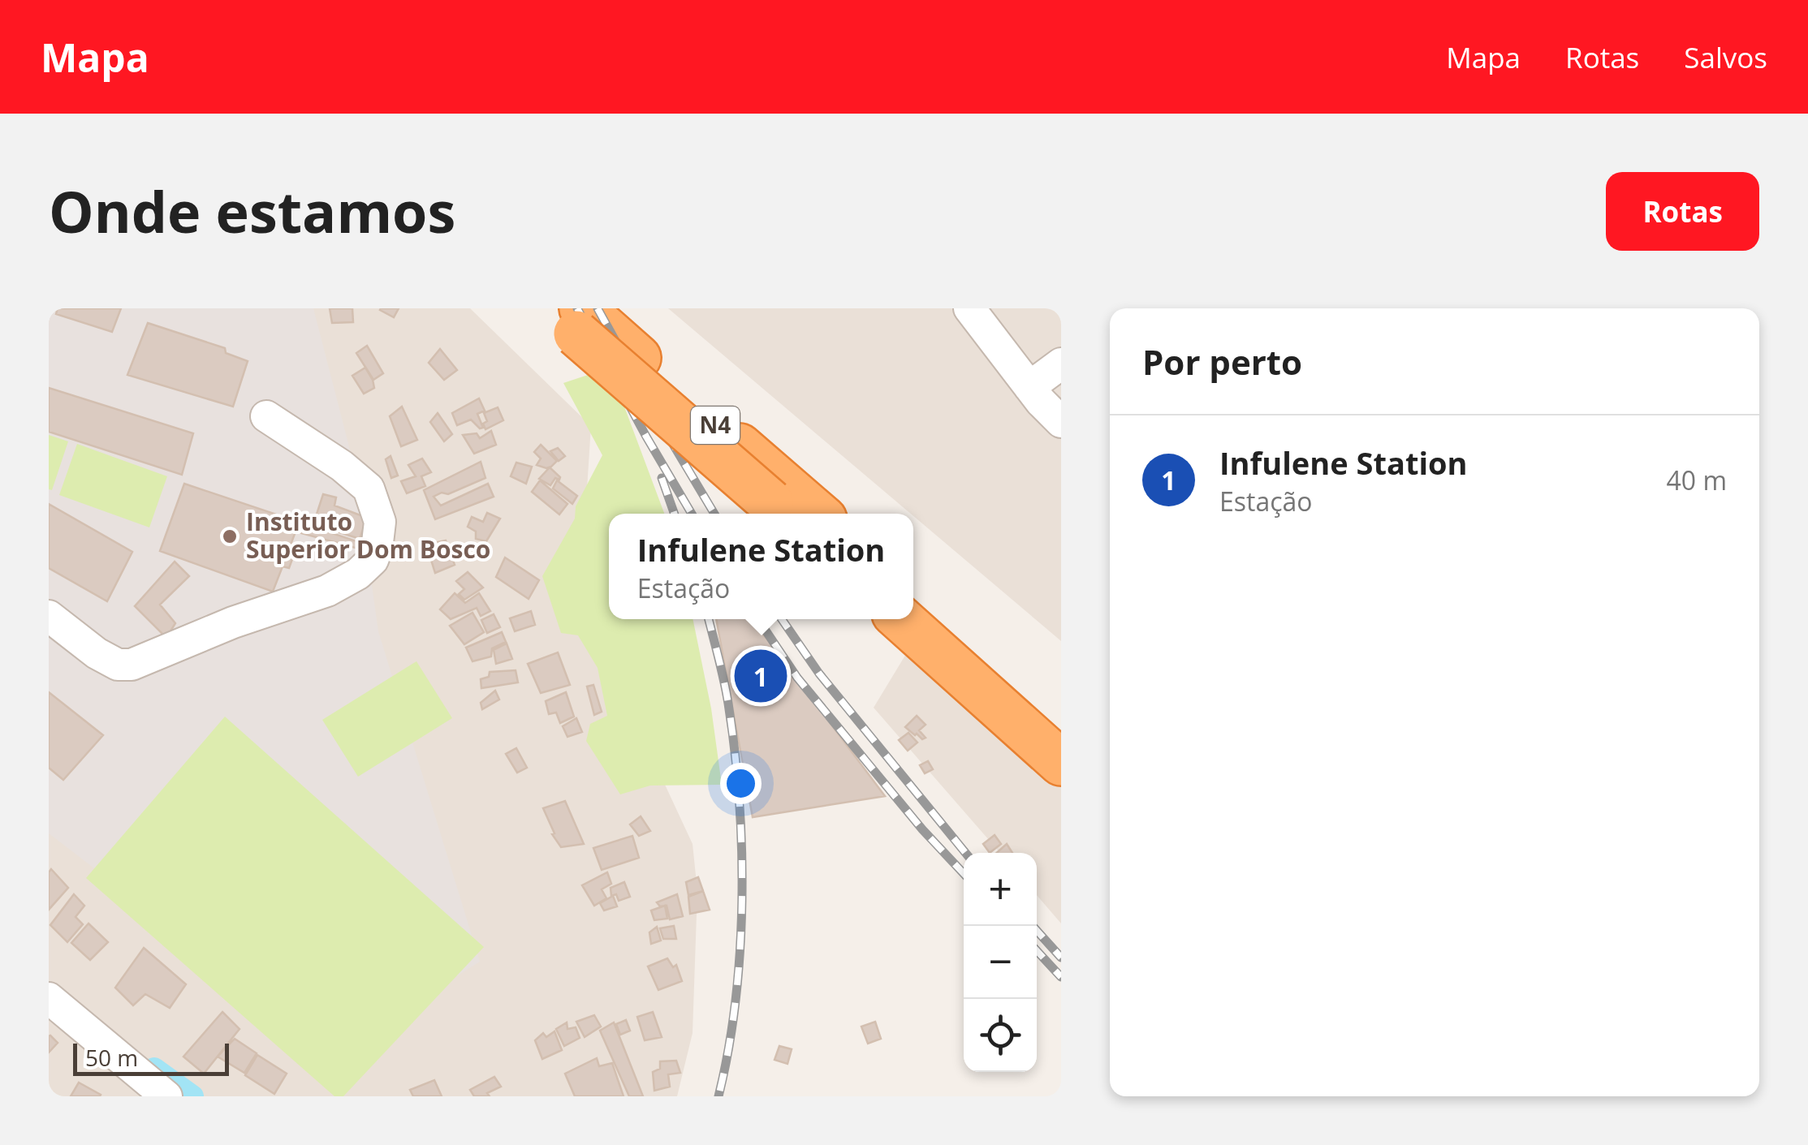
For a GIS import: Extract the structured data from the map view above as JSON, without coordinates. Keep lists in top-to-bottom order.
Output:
{
  "streets": {
    "highway": ["N4"]
  },
  "places": ["Instituto Superior Dom Bosco"],
  "scale_bar": "50 m",
  "page": {
    "header": "Mapa",
    "nav": ["Mapa", "Rotas", "Salvos"],
    "title": "Onde estamos",
    "buttons": "Rotas",
    "heading": "Por perto",
    "list": [
      {
        "mark": "1",
        "name": "Infulene Station",
        "note": "Estação",
        "value": "40 m"
      }
    ],
    "popup": ["Infulene Station", "Estação"],
    "pins": "1",
    "map_buttons": ["+", "−"],
    "scale": "50 m"
  }
}
